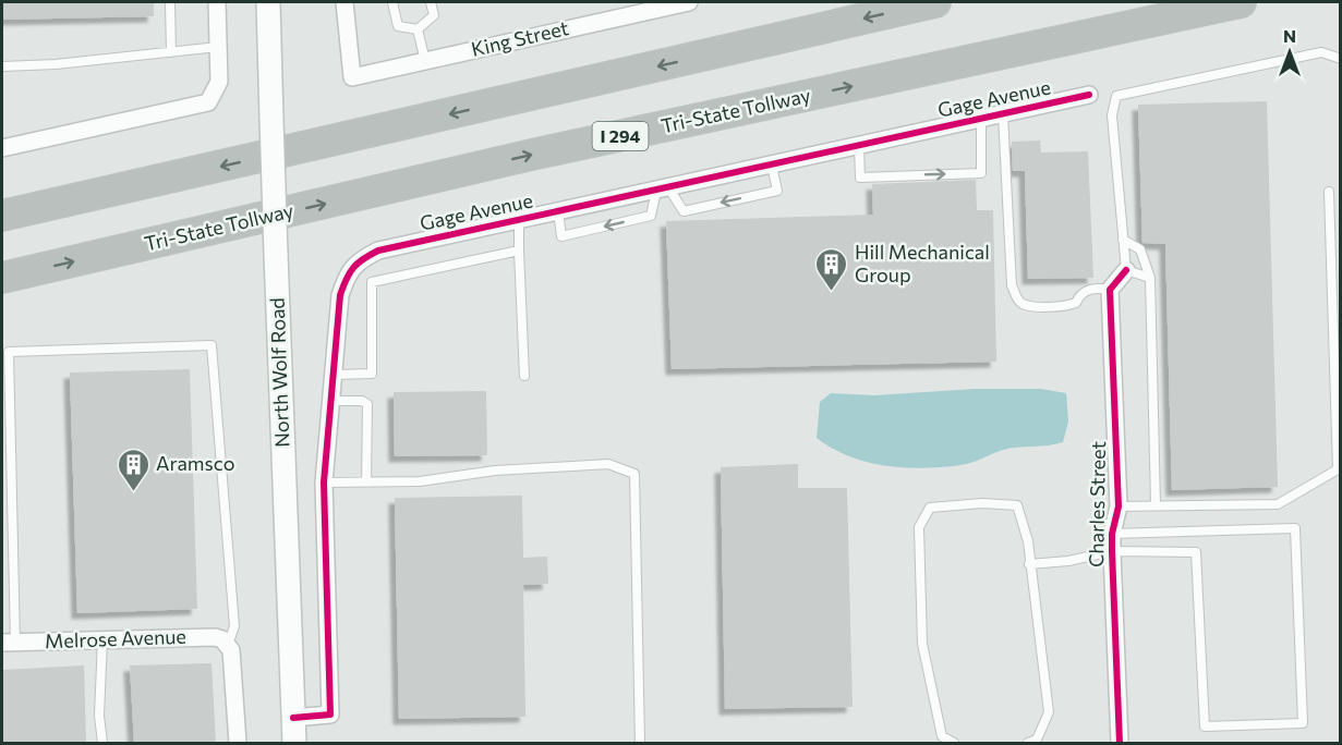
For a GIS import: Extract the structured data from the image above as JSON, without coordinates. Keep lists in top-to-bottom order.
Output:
{
  "streets": {
    "highway": ["Tri-State Tollway", "I 294"],
    "main road": ["North Wolf Road"],
    "street": [
      "King Street",
      "Gage Avenue",
      "Charles Street",
      "Melrose Avenue"
    ]
  },
  "crossings": [
    ["Gage Avenue", "North Wolf Road"]
  ],
  "places": {
    "building": ["Hill Mechanical Group", "Aramsco"]
  },
  "north": "top"
}
